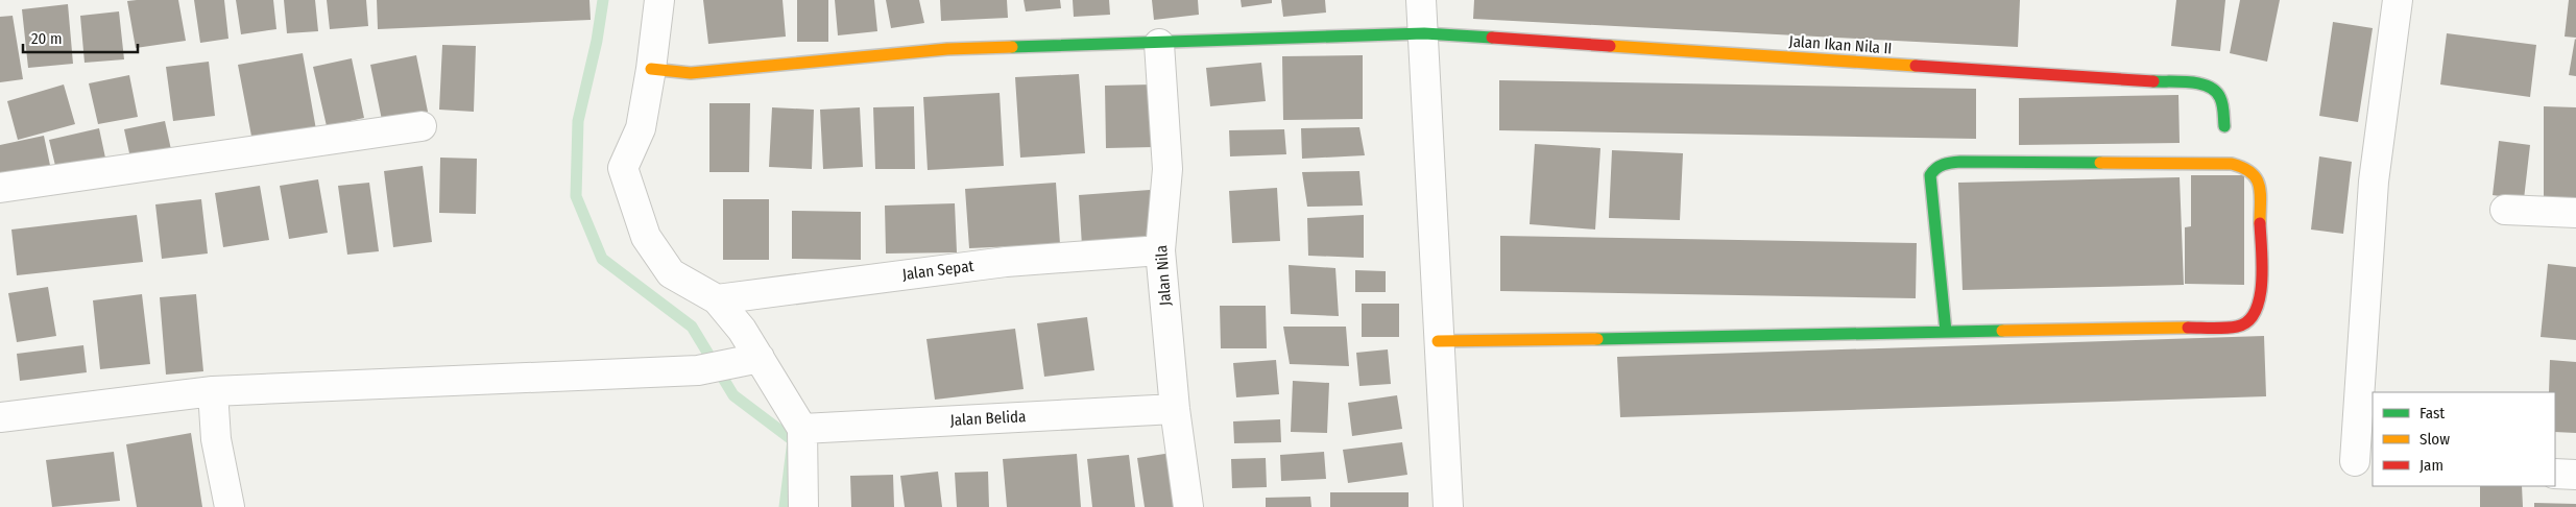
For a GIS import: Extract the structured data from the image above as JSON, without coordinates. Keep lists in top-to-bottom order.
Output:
{
  "streets": {
    "street": [
      "Jalan Ikan Nila II",
      "Jalan Sepat",
      "Jalan Nila",
      "Jalan Belida"
    ]
  },
  "crossings": [
    ["Jalan Ikan Nila II", "Jalan Nila"],
    ["Jalan Sepat", "Jalan Nila"],
    ["Jalan Nila", "Jalan Belida"]
  ],
  "legend": ["Fast", "Slow", "Jam"],
  "scale_bar": "20 m"
}
